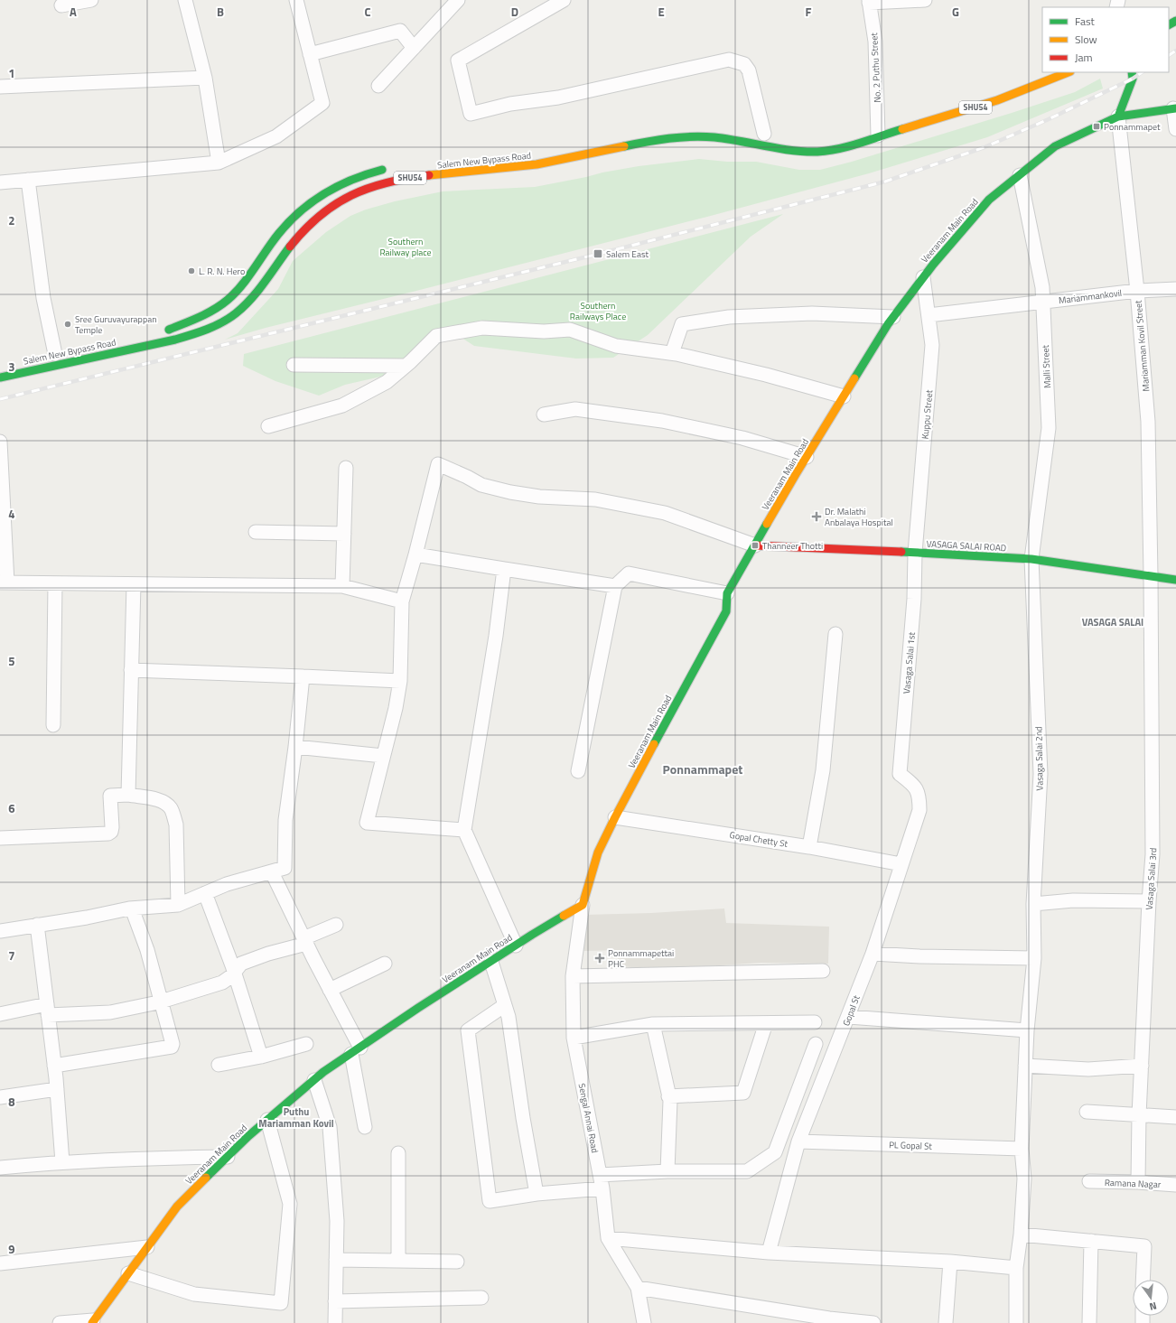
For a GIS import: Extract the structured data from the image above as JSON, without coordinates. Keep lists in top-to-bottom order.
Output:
{
  "streets": {
    "main road": [
      "SHU54",
      "Salem New Bypass Road",
      "Veeranam Main Road",
      "VASAGA SALAI ROAD"
    ],
    "street": [
      "No. 2 Puthu Street",
      "Mariammankovil",
      "Mariamman Kovil Street",
      "Malli Street",
      "Kuppu Street",
      "Vasaga Salai 1st",
      "Vasaga Salai 2nd",
      "Gopal Chetty St",
      "Vasaga Salai 3rd",
      "Gopal St",
      "Sengal Annai Road",
      "PL Gopal St",
      "Ramana Nagar"
    ]
  },
  "crossings": [
    ["No. 2 Puthu Street", "Salem New Bypass Road"],
    ["Veeranam Main Road", "Mariamman Kovil Street"],
    ["Veeranam Main Road", "Malli Street"],
    ["Veeranam Main Road", "Kuppu Street"],
    ["Veeranam Main Road", "VASAGA SALAI ROAD"],
    ["Veeranam Main Road", "Gopal Chetty St"],
    ["Veeranam Main Road", "Sengal Annai Road"],
    ["Mariammankovil", "Mariamman Kovil Street"],
    ["Mariammankovil", "Malli Street"],
    ["Mariammankovil", "Kuppu Street"],
    ["Mariamman Kovil Street", "VASAGA SALAI ROAD"],
    ["Mariamman Kovil Street", "Vasaga Salai 3rd"],
    ["Malli Street", "VASAGA SALAI ROAD"],
    ["Malli Street", "Vasaga Salai 2nd"],
    ["Kuppu Street", "VASAGA SALAI ROAD"],
    ["Kuppu Street", "Vasaga Salai 1st"],
    ["VASAGA SALAI ROAD", "Vasaga Salai 1st"],
    ["VASAGA SALAI ROAD", "Vasaga Salai 2nd"],
    ["VASAGA SALAI ROAD", "Vasaga Salai 3rd"],
    ["Vasaga Salai 1st", "Gopal St"],
    ["Vasaga Salai 2nd", "PL Gopal St"],
    ["Gopal Chetty St", "Gopal St"],
    ["Vasaga Salai 3rd", "Ramana Nagar"],
    ["Gopal St", "PL Gopal St"]
  ],
  "districts": ["VASAGA SALAI", "Ponnammapet", "Puthu Mariamman Kovil"],
  "parks": ["Southern Railway place", "Southern Railways Place"],
  "places": {
    "transit": ["Ponnammapet", "Salem East", "Thanneer Thotti"],
    "other": ["L. R. N. Hero", "Sree Guruvayurappan Temple"],
    "health": ["Dr. Malathi Anbalaya Hospital", "Ponnammapettai PHC"]
  },
  "legend": ["Fast", "Slow", "Jam"],
  "north": "bottom",
  "grid": {
    "columns": [
      "A",
      "B",
      "C",
      "D",
      "E",
      "F",
      "G"
    ],
    "rows": [
      "1",
      "2",
      "3",
      "4",
      "5",
      "6",
      "7",
      "8",
      "9"
    ]
  }
}
